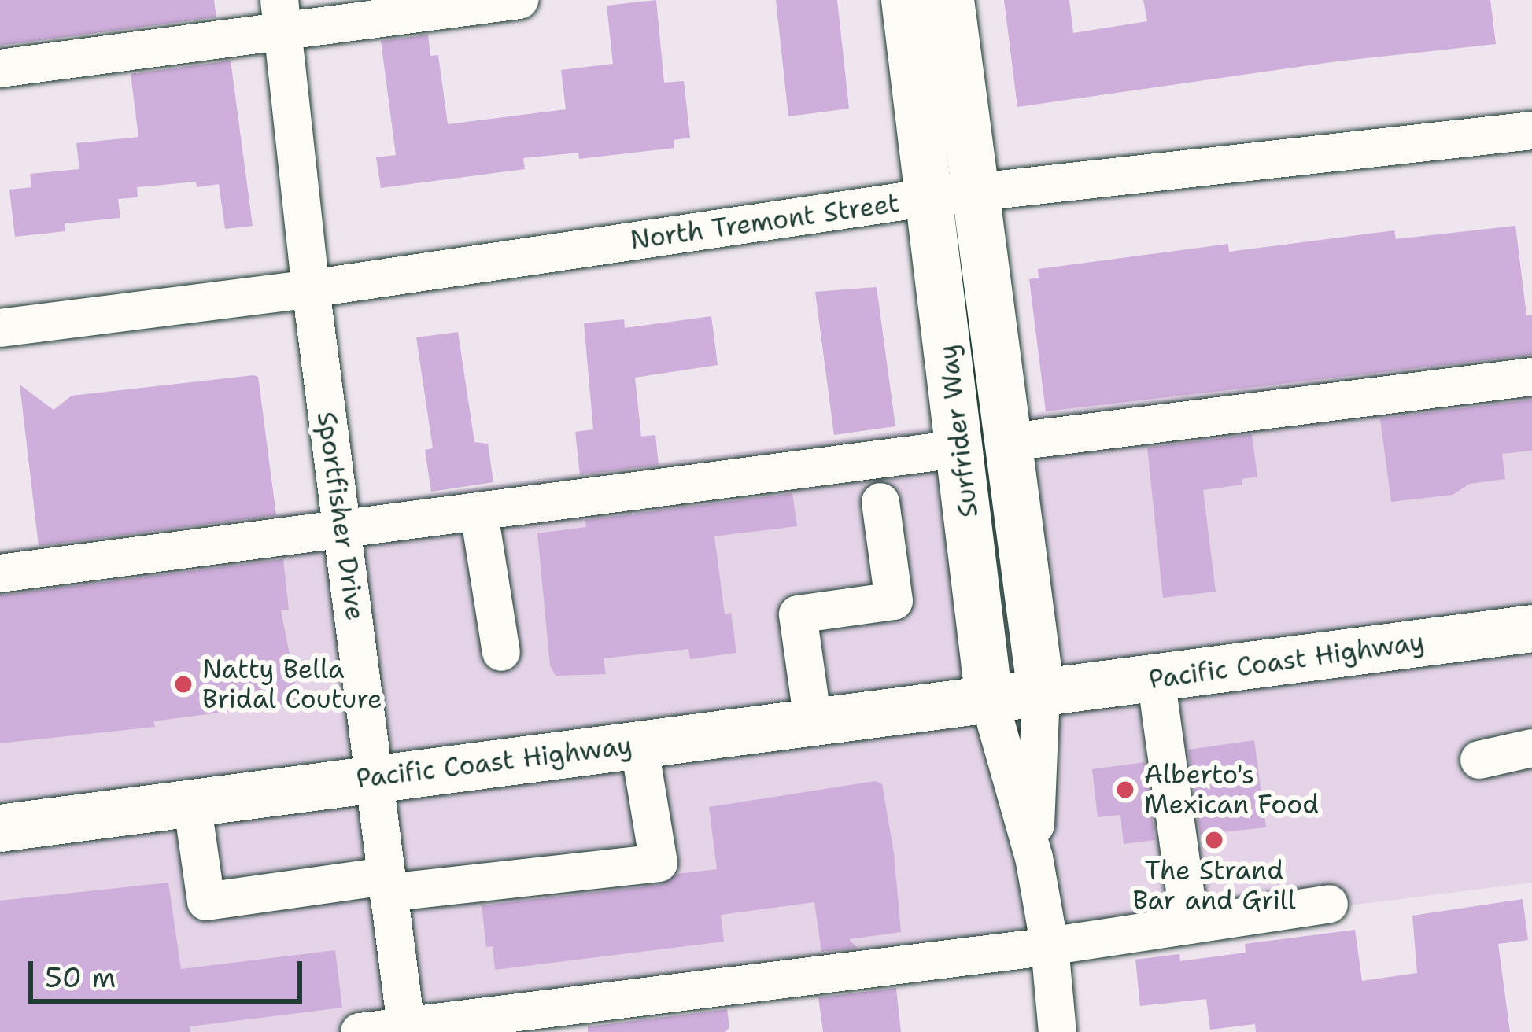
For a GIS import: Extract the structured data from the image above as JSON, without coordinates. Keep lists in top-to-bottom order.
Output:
{
  "streets": {
    "main road": ["Surfrider Way", "Pacific Coast Highway"],
    "street": ["North Tremont Street", "Sportfisher Drive"]
  },
  "crossings": [
    ["North Tremont Street", "Surfrider Way"],
    ["North Tremont Street", "Sportfisher Drive"],
    ["Surfrider Way", "Pacific Coast Highway"],
    ["Sportfisher Drive", "Pacific Coast Highway"]
  ],
  "places": ["Natty Bella Bridal Couture", "Alberto's Mexican Food", "The Strand Bar and Grill"],
  "scale_bar": "50 m"
}
